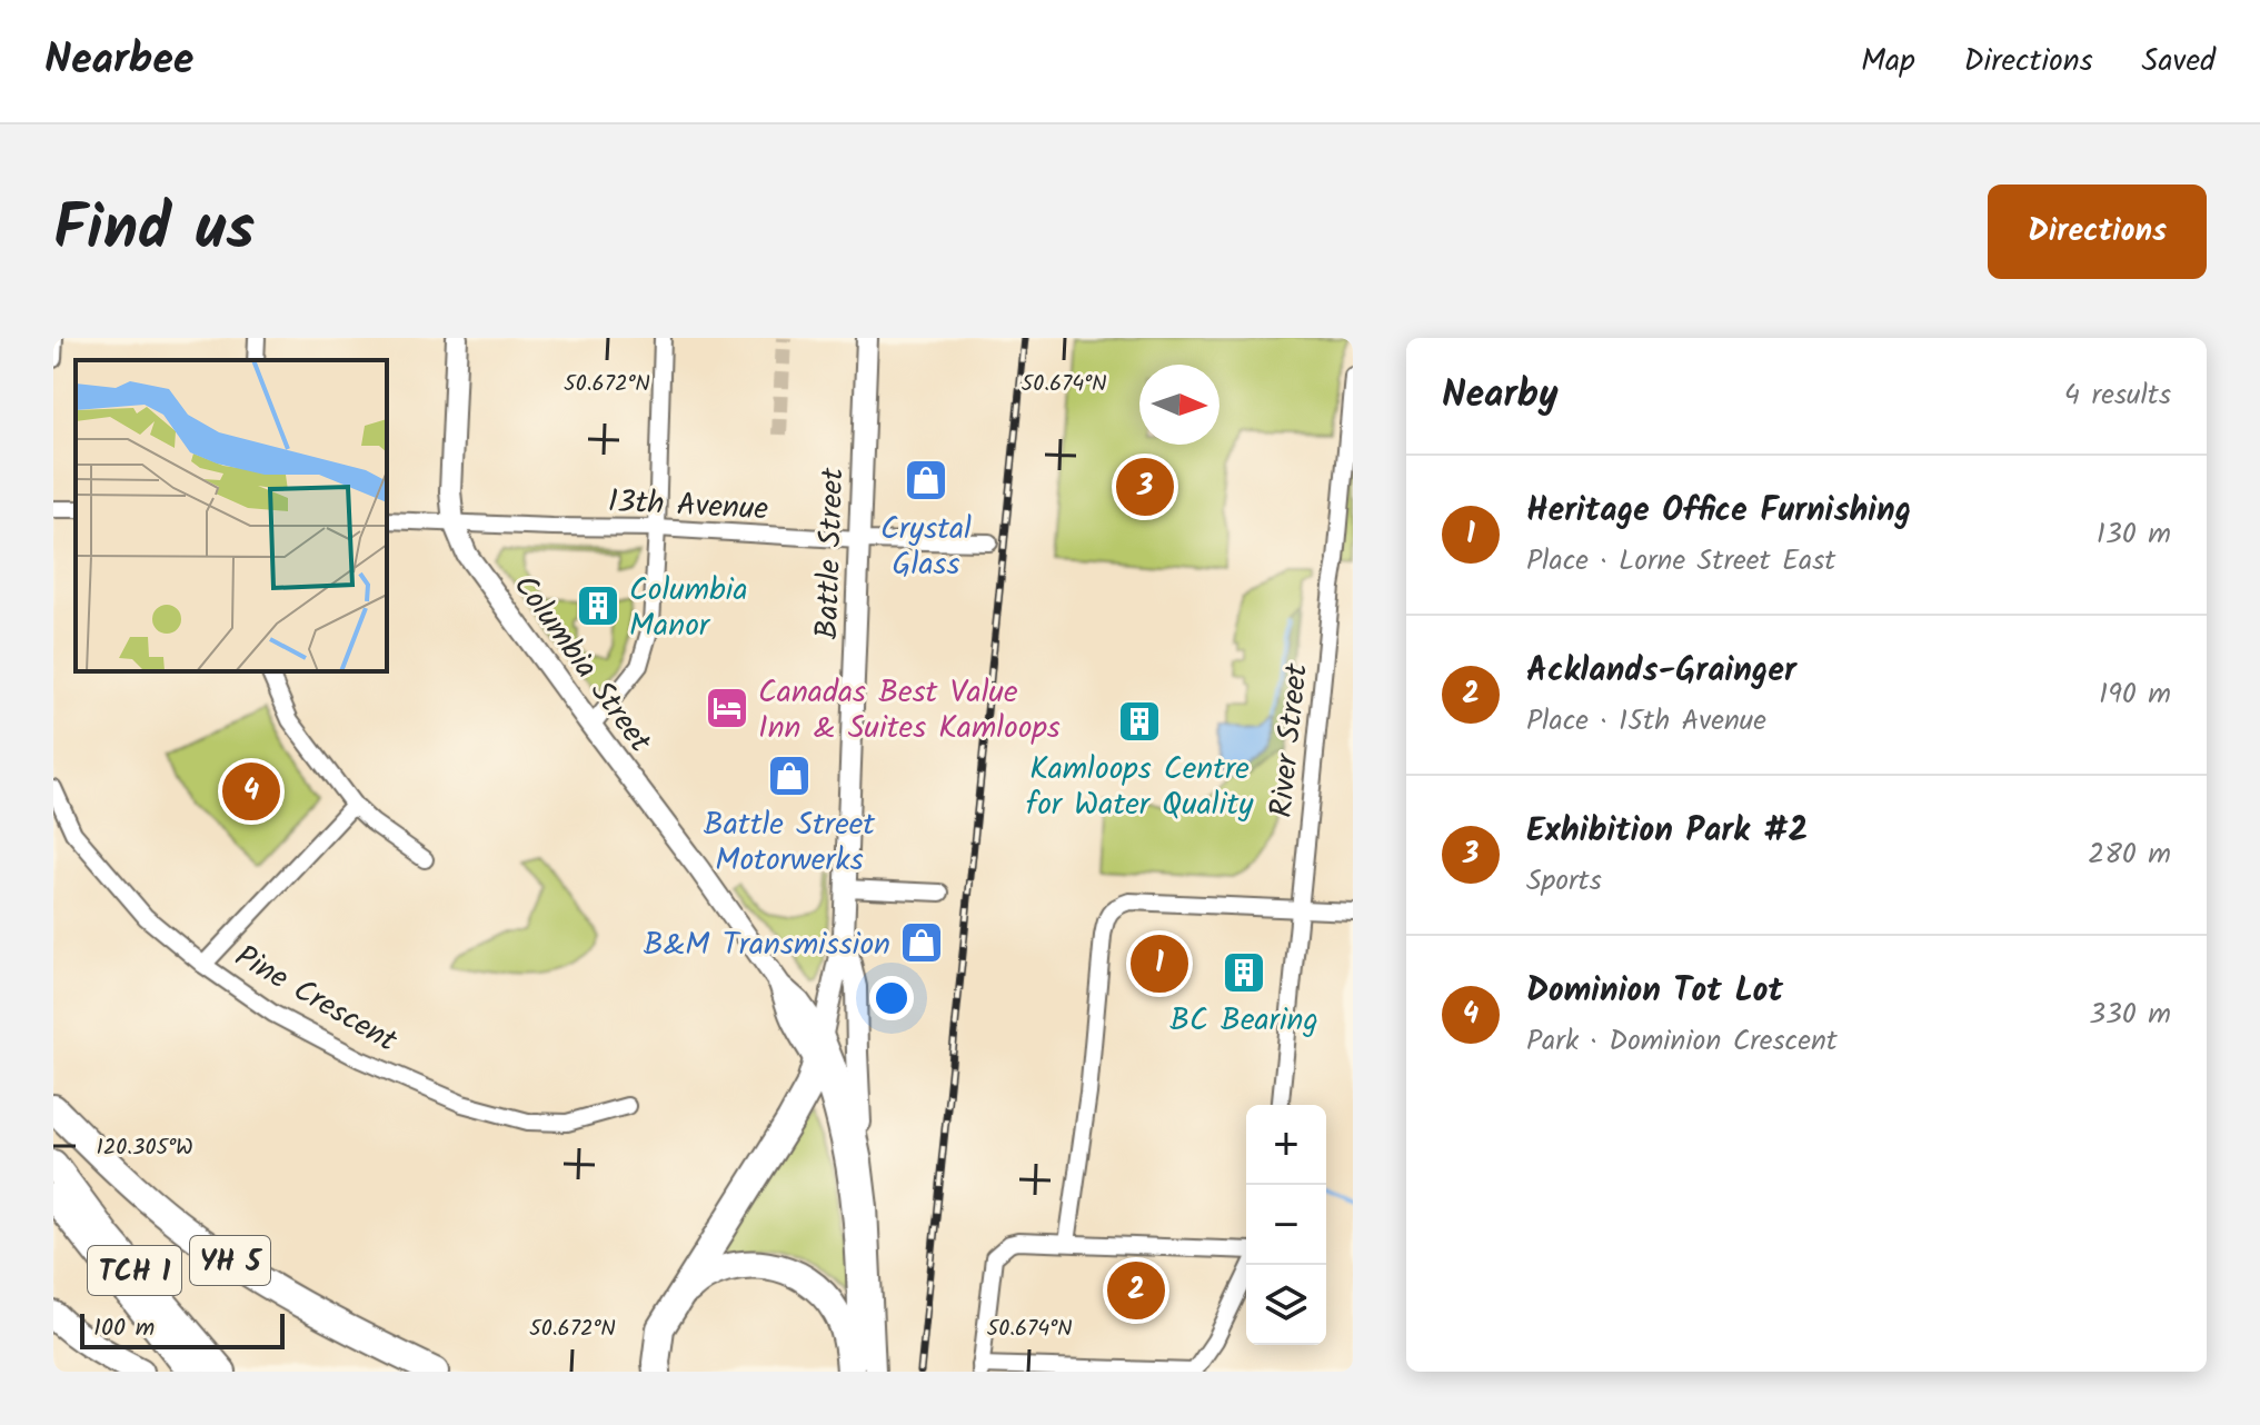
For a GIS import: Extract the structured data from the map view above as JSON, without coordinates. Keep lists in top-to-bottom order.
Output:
{
  "streets": {
    "highway": ["YH 5", "TCH 1"],
    "main road": ["Battle Street", "Columbia Street"],
    "street": ["13th Avenue", "River Street", "Pine Crescent"]
  },
  "crossings": [
    ["13th Avenue", "Battle Street"],
    ["13th Avenue", "Columbia Street"],
    ["Battle Street", "Columbia Street"]
  ],
  "places": {
    "shop": ["Crystal Glass", "Battle Street Motorwerks", "B&M Transmission"],
    "building": ["Columbia Manor", "Kamloops Centre for Water Quality", "BC Bearing"],
    "hotel": ["Canadas Best Value Inn & Suites Kamloops"]
  },
  "scale_bar": "100 m",
  "north": "right",
  "page": {
    "header": "Nearbee",
    "nav": ["Map", "Directions", "Saved"],
    "title": "Find us",
    "buttons": "Directions",
    "heading": ["Nearby", "4 results"],
    "pins": [
      "3",
      "4",
      "1",
      "2"
    ],
    "list": [
      {
        "mark": "1",
        "name": "Heritage Office Furnishing",
        "note": "Place · Lorne Street East",
        "value": "130 m"
      },
      {
        "mark": "2",
        "name": "Acklands-Grainger",
        "note": "Place · 15th Avenue",
        "value": "190 m"
      },
      {
        "mark": "3",
        "name": "Exhibition Park #2",
        "note": "Sports",
        "value": "280 m"
      },
      {
        "mark": "4",
        "name": "Dominion Tot Lot",
        "note": "Park · Dominion Crescent",
        "value": "330 m"
      }
    ],
    "map_buttons": ["+", "−"],
    "scale": "100 m"
  },
  "coordinates": ["50.672°N", "50.674°N", "120.305°W"]
}
